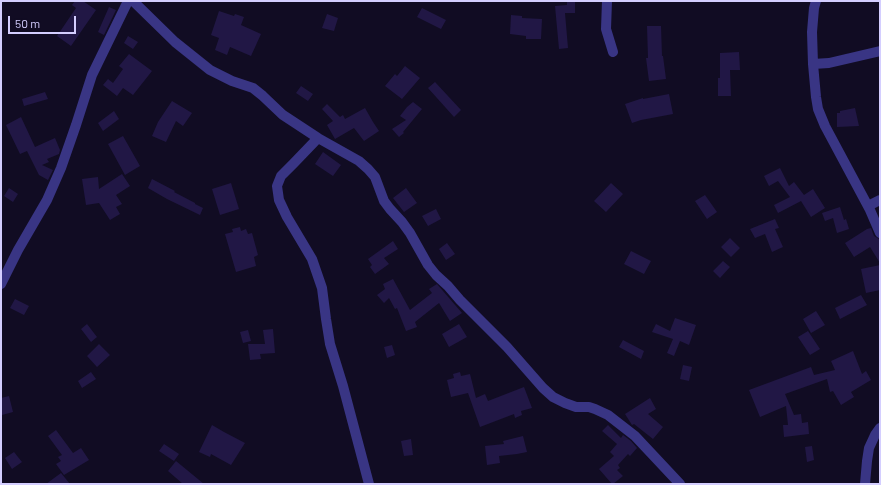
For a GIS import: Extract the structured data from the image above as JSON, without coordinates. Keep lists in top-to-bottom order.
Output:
{
  "scale_bar": "50 m"
}
